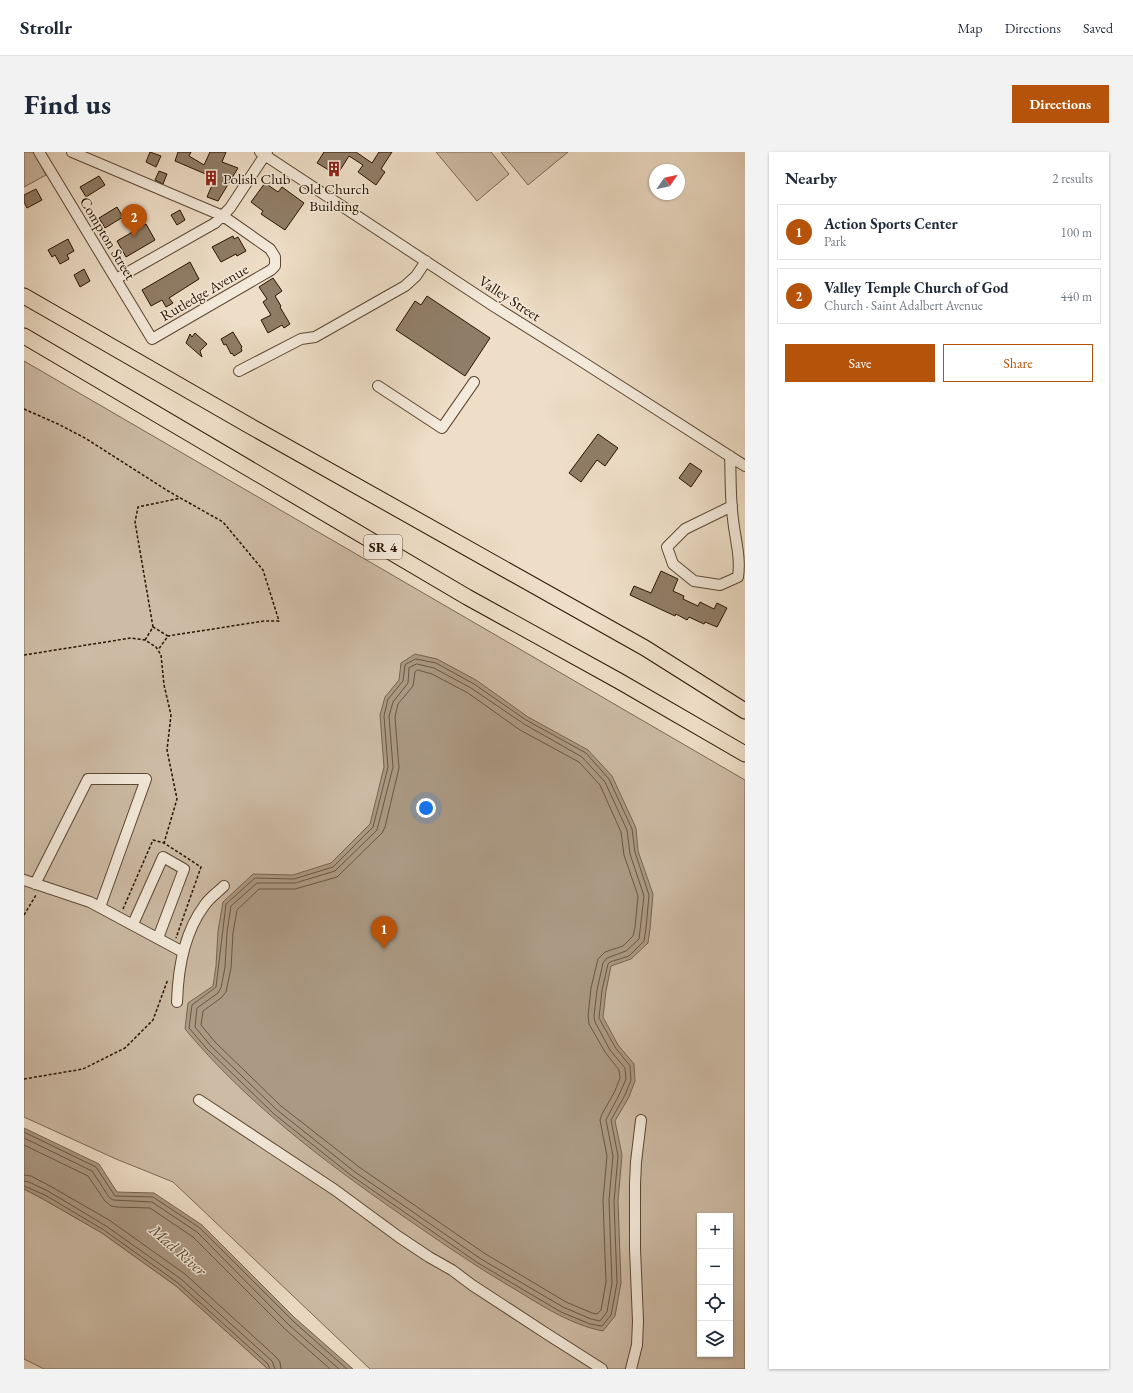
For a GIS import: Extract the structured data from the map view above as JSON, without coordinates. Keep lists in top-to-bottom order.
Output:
{
  "streets": {
    "highway": ["SR 4"],
    "street": ["Compton Street", "Rutledge Avenue", "Valley Street"]
  },
  "crossings": [
    ["Compton Street", "Rutledge Avenue"]
  ],
  "water": ["Mad River"],
  "places": {
    "building": ["Old Church Building", "Polish Club"]
  },
  "north": "top right",
  "page": {
    "header": "Strollr",
    "nav": ["Map", "Directions", "Saved"],
    "buttons": [
      "Directions",
      ["Save", "Share"]
    ],
    "title": "Find us",
    "heading": ["Nearby", "2 results"],
    "pins": ["2", "1"],
    "list": [
      {
        "mark": "1",
        "name": "Action Sports Center",
        "note": "Park",
        "value": "100 m"
      },
      {
        "mark": "2",
        "name": "Valley Temple Church of God",
        "note": "Church · Saint Adalbert Avenue",
        "value": "440 m"
      }
    ],
    "map_buttons": ["+", "−"]
  }
}
